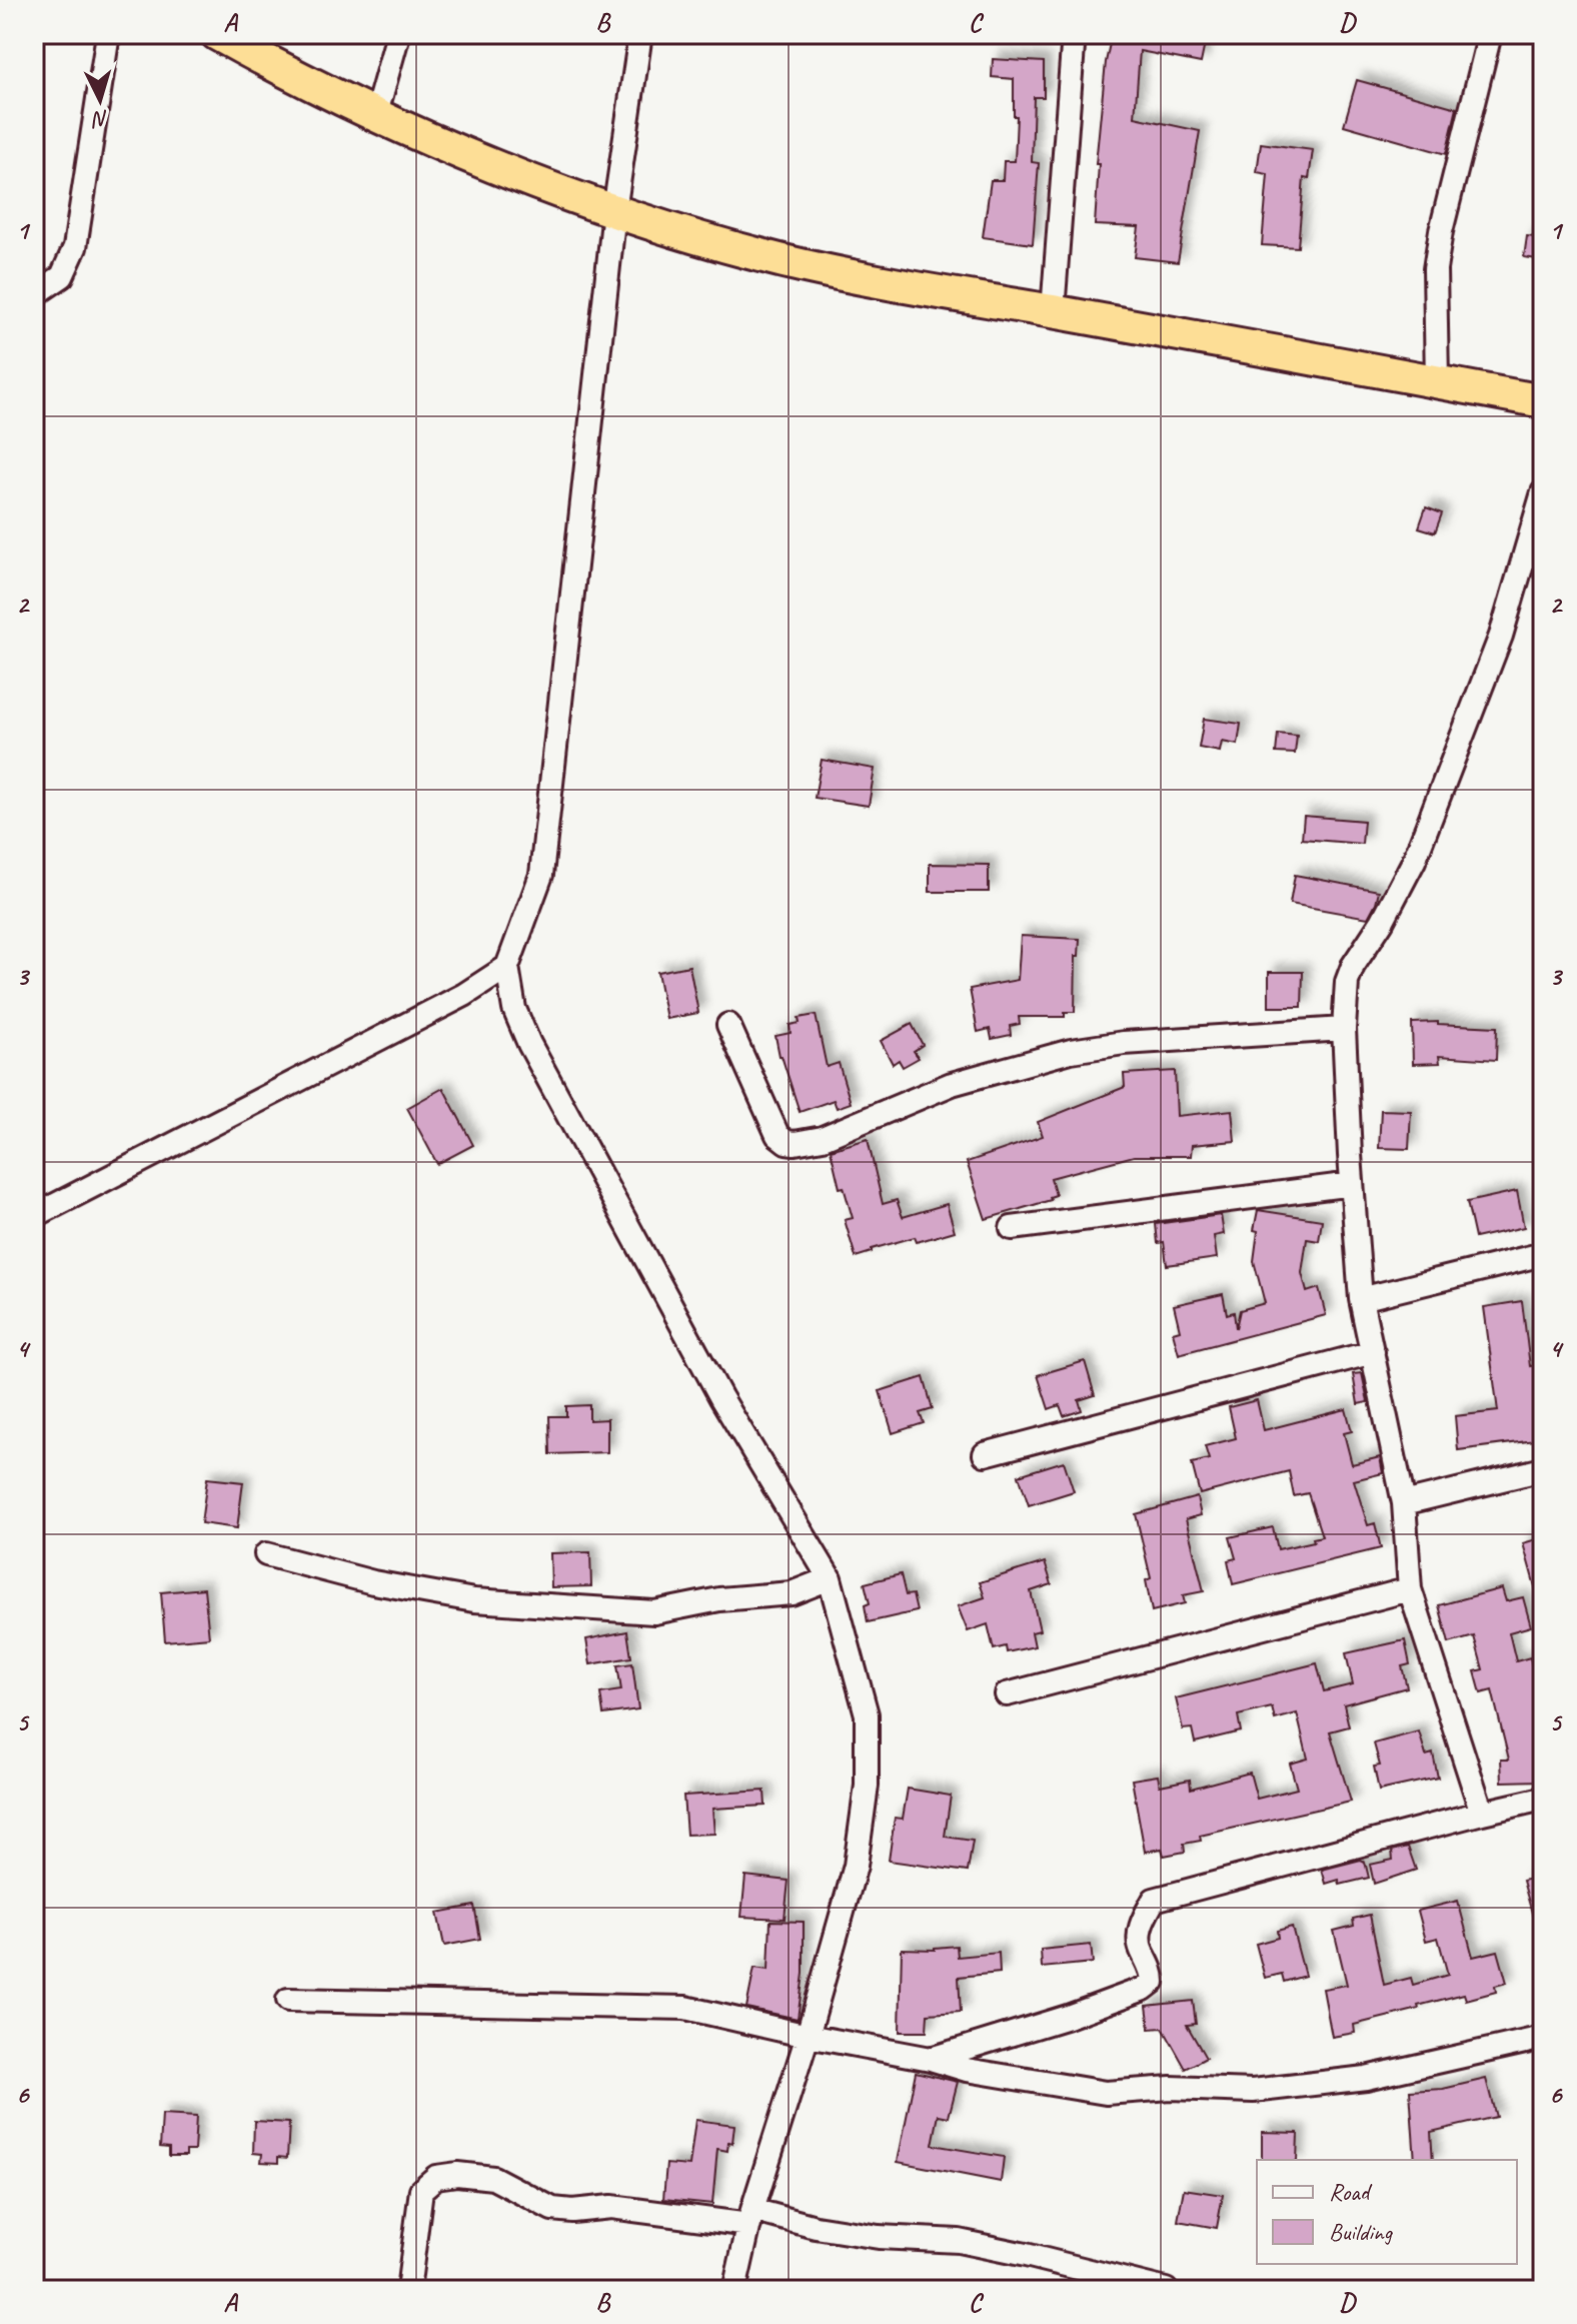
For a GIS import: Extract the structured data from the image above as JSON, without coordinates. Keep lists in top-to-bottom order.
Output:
{
  "legend": ["Road", "Building"],
  "north": "bottom",
  "grid": {
    "columns": [
      "A",
      "B",
      "C",
      "D"
    ],
    "rows": [
      "1",
      "2",
      "3",
      "4",
      "5",
      "6"
    ]
  }
}
